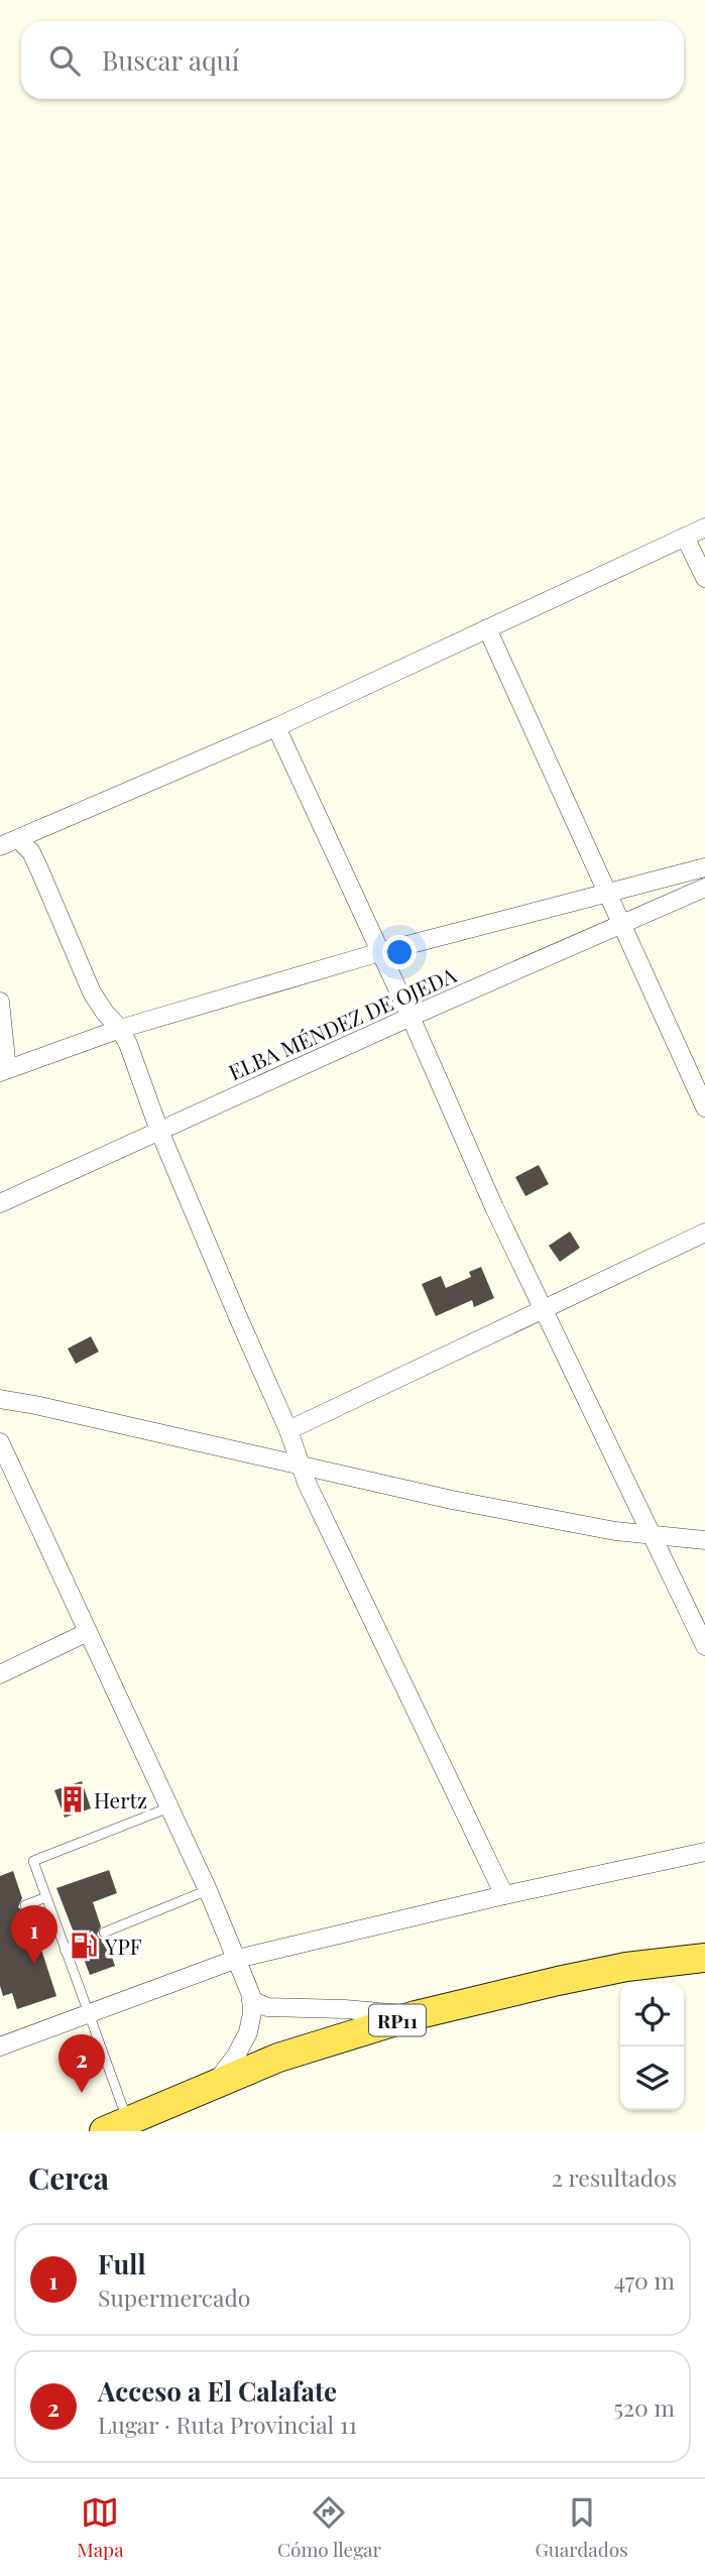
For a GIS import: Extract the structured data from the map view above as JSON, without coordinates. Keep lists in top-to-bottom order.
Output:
{
  "streets": {
    "main road": ["RP11"],
    "street": ["ELBA MÉNDEZ DE OJEDA"]
  },
  "places": {
    "building": ["Hertz"],
    "fuel station": ["YPF"]
  },
  "page": {
    "search": "Buscar aquí",
    "pins": ["1", "2"],
    "heading": ["Cerca", "2 resultados"],
    "list": [
      {
        "mark": "1",
        "name": "Full",
        "note": "Supermercado",
        "value": "470 m"
      },
      {
        "mark": "2",
        "name": "Acceso a El Calafate",
        "note": "Lugar · Ruta Provincial 11",
        "value": "520 m"
      }
    ],
    "nav": ["Mapa", "Cómo llegar", "Guardados"]
  }
}
